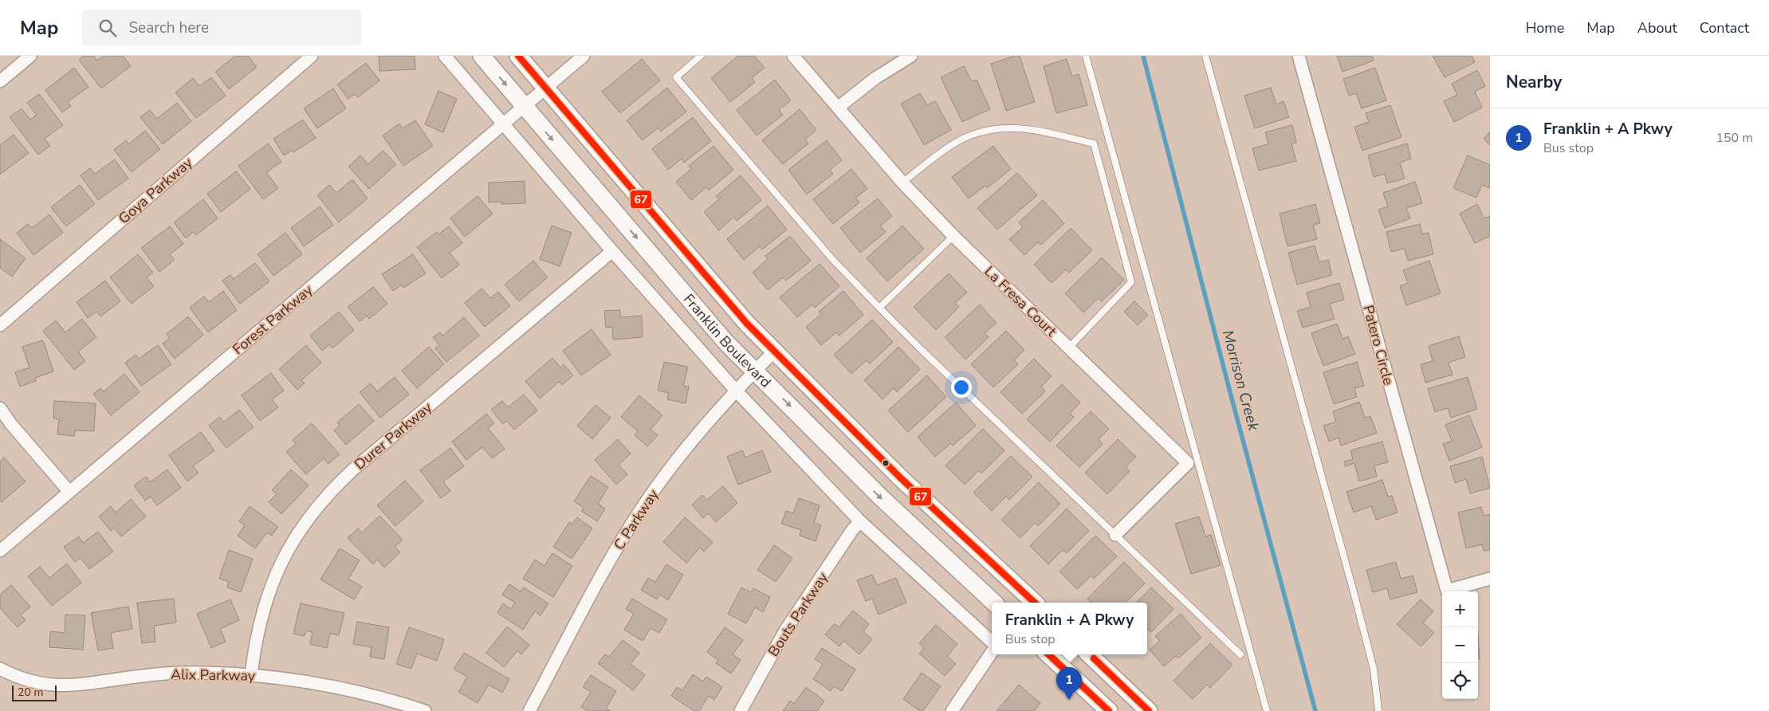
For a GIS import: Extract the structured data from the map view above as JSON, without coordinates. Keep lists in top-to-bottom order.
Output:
{
  "streets": {
    "main road": ["Franklin Boulevard"],
    "street": [
      "Goya Parkway",
      "La Fresa Court",
      "Forest Parkway",
      "Patero Circle",
      "Durer Parkway",
      "C Parkway",
      "Bouts Parkway",
      "Alix Parkway"
    ]
  },
  "crossings": [
    ["Forest Parkway", "Franklin Boulevard"],
    ["Franklin Boulevard", "C Parkway"],
    ["Durer Parkway", "Alix Parkway"]
  ],
  "water": ["Morrison Creek"],
  "lines": ["transit line 67"],
  "scale_bar": "20 m",
  "page": {
    "header": "Map",
    "search": "Search here",
    "nav": [
      "Home",
      "Map",
      "About",
      "Contact"
    ],
    "heading": "Nearby",
    "list": [
      {
        "mark": "1",
        "name": "Franklin + A Pkwy",
        "note": "Bus stop",
        "value": "150 m"
      }
    ],
    "map_buttons": ["+", "−"],
    "popup": ["Franklin + A Pkwy", "Bus stop"],
    "pins": "1",
    "scale": "20 m"
  }
}
